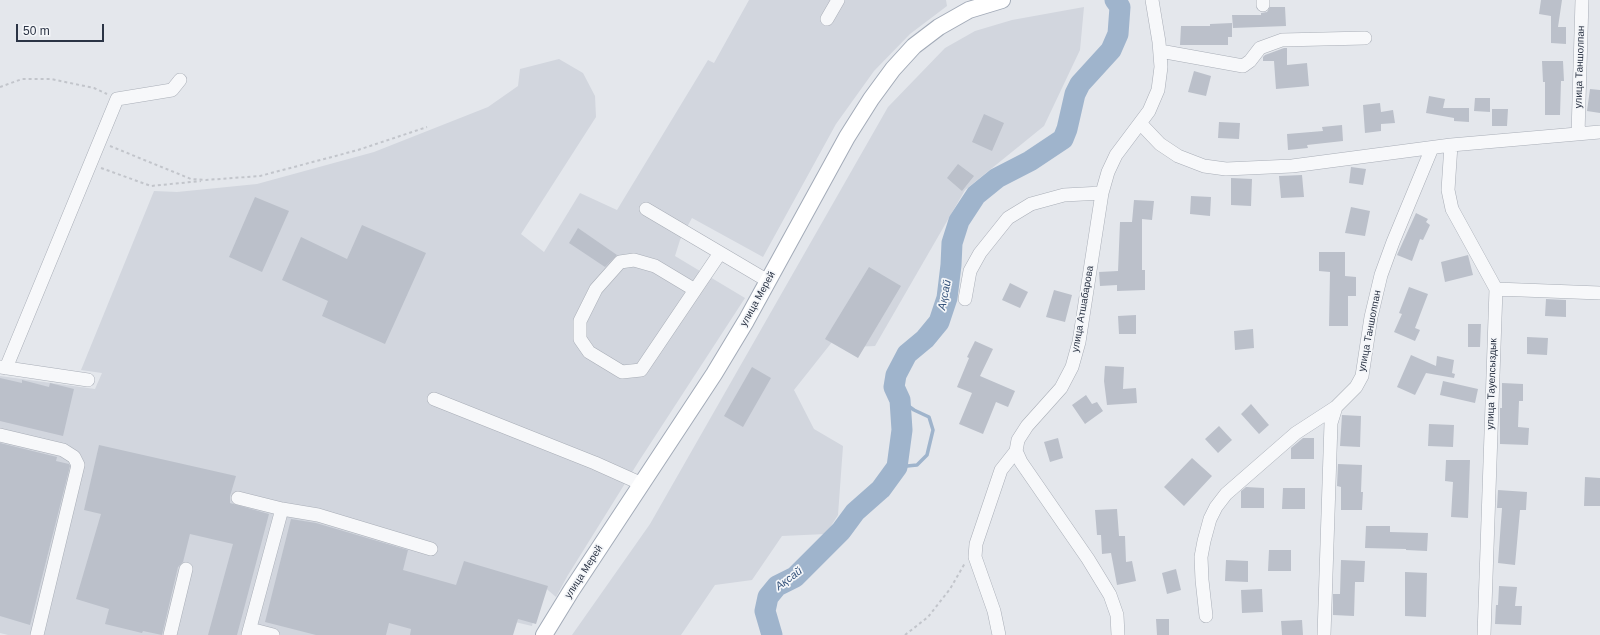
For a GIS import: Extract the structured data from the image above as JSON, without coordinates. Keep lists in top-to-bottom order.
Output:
{
  "streets": {
    "main road": ["улица Мерей"],
    "street": ["улица Таншолпан", "улица Атшабарова", "улица Тауелсыздык"]
  },
  "water": ["Ақсай"],
  "scale_bar": "50 m"
}
